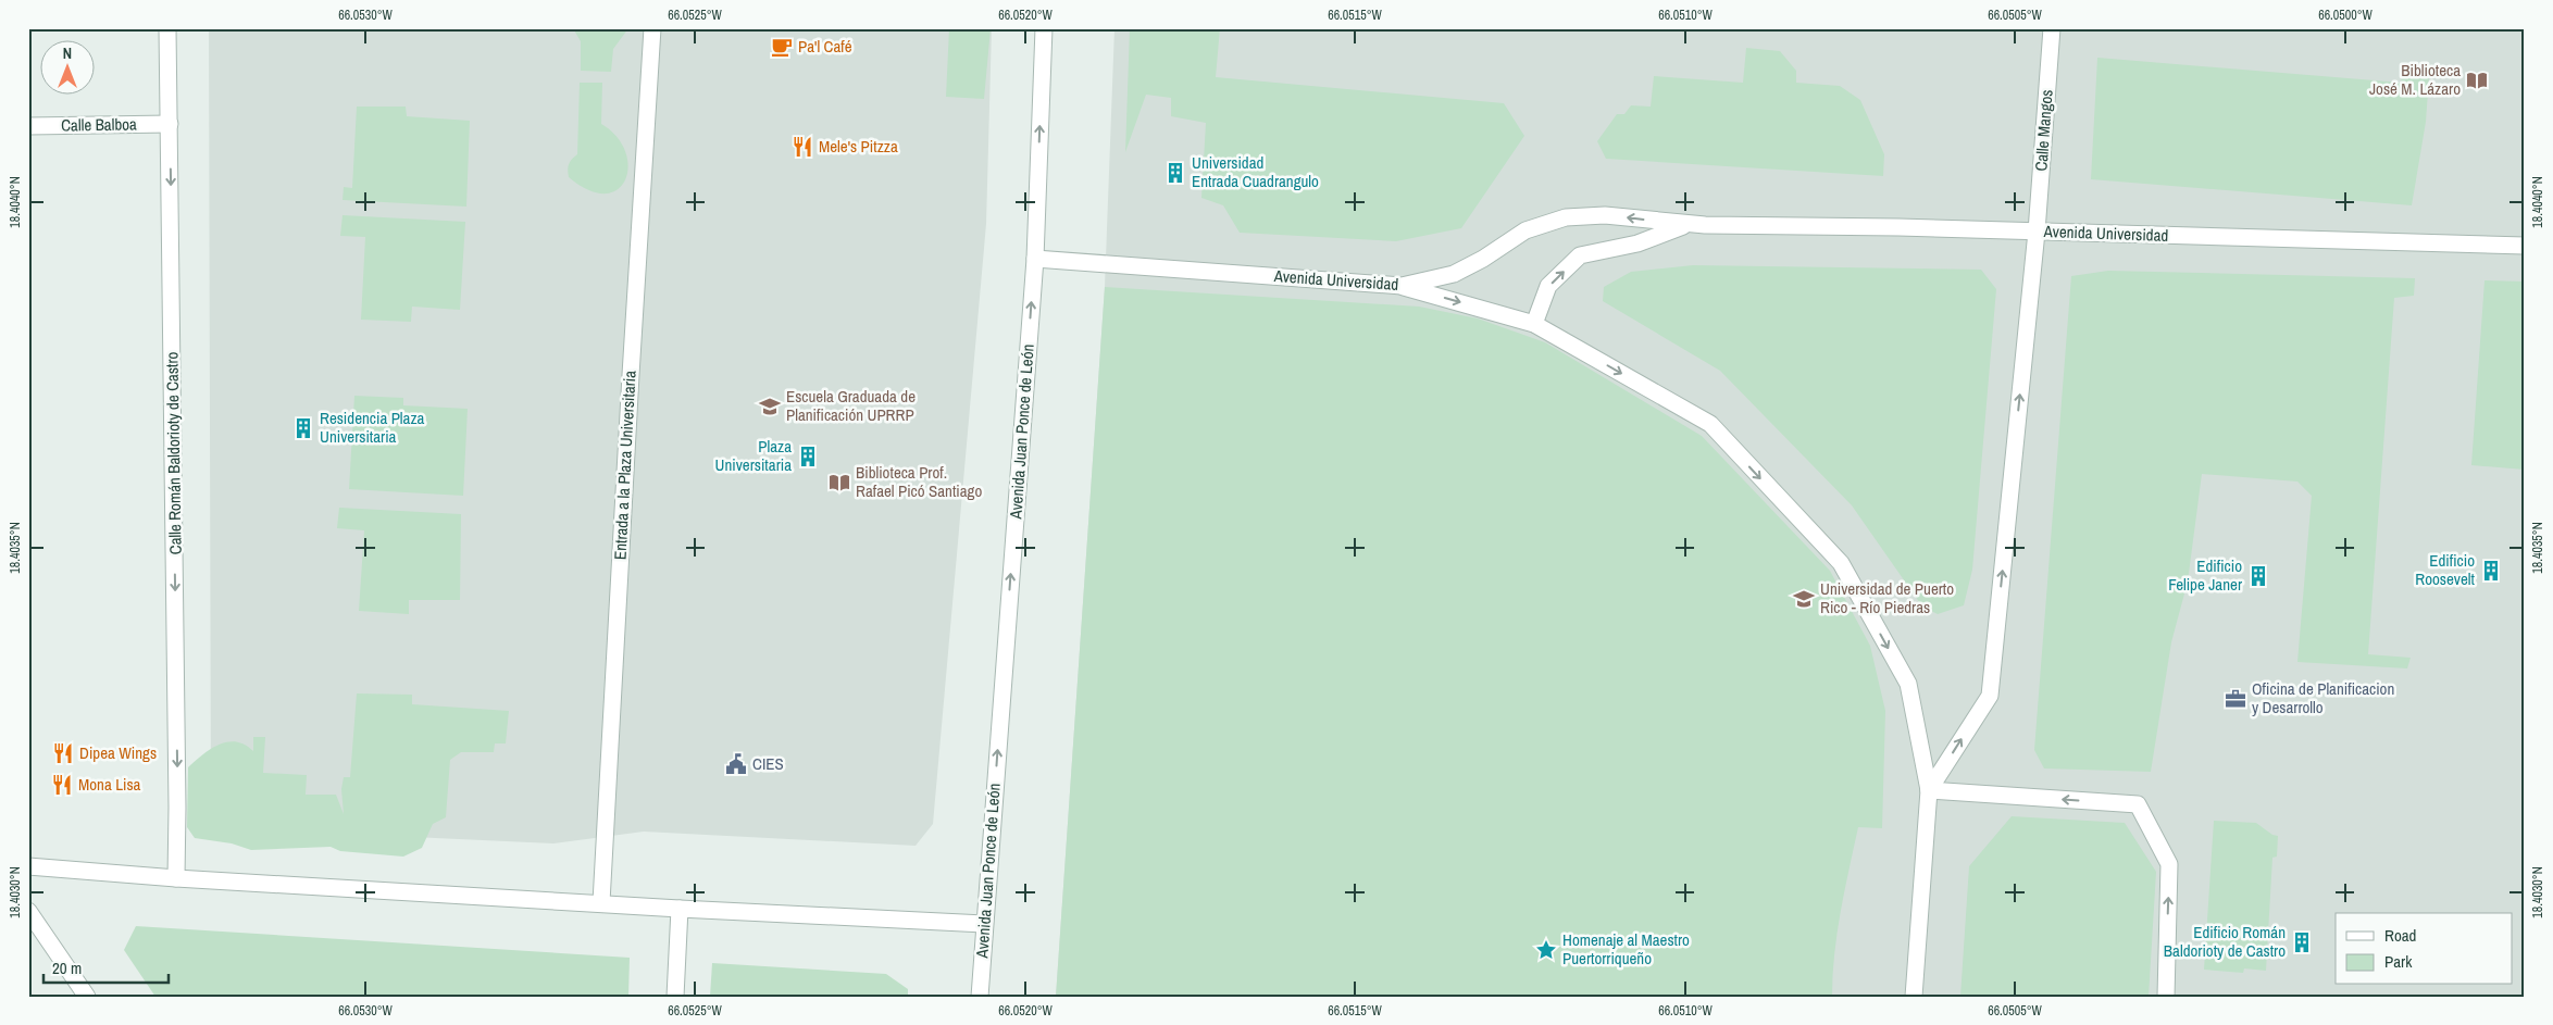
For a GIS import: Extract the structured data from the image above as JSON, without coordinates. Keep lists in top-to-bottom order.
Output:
{
  "streets": {
    "street": [
      "Calle Balboa",
      "Calle Mangos",
      "Avenida Universidad",
      "Avenida Juan Ponce de León",
      "Calle Román Baldorioty de Castro",
      "Entrada a la Plaza Universitaria"
    ]
  },
  "crossings": [
    ["Calle Balboa", "Calle Román Baldorioty de Castro"],
    ["Calle Mangos", "Avenida Universidad"],
    ["Avenida Universidad", "Avenida Juan Ponce de León"]
  ],
  "one_way": ["Calle Mangos", "Avenida Juan Ponce de León", "Calle Román Baldorioty de Castro"],
  "places": {
    "cafe": ["Pa'l Café"],
    "library": ["Biblioteca José M. Lázaro", "Biblioteca Prof. Rafael Picó Santiago"],
    "restaurant": ["Mele's Pitzza", "Dipea Wings", "Mona Lisa"],
    "building": [
      "Universidad Entrada Cuadrangulo",
      "Residencia Plaza Universitaria",
      "Plaza Universitaria",
      "Edificio Roosevelt",
      "Edificio Felipe Janer",
      "Edificio Román Baldorioty de Castro"
    ],
    "school or university": ["Escuela Graduada de Planificación UPRRP", "Universidad de Puerto Rico - Río Piedras"],
    "office": ["Oficina de Planificacion y Desarrollo"],
    "public building": ["CIES"],
    "place": ["Homenaje al Maestro Puertorriqueño"]
  },
  "legend": ["Road", "Park"],
  "scale_bar": "20 m",
  "north": "top",
  "coordinates": [
    "66.0530°W",
    "66.0525°W",
    "66.0520°W",
    "66.0515°W",
    "66.0510°W",
    "66.0505°W",
    "66.0500°W",
    "18.4040°N",
    "18.4035°N",
    "18.4030°N"
  ]
}
